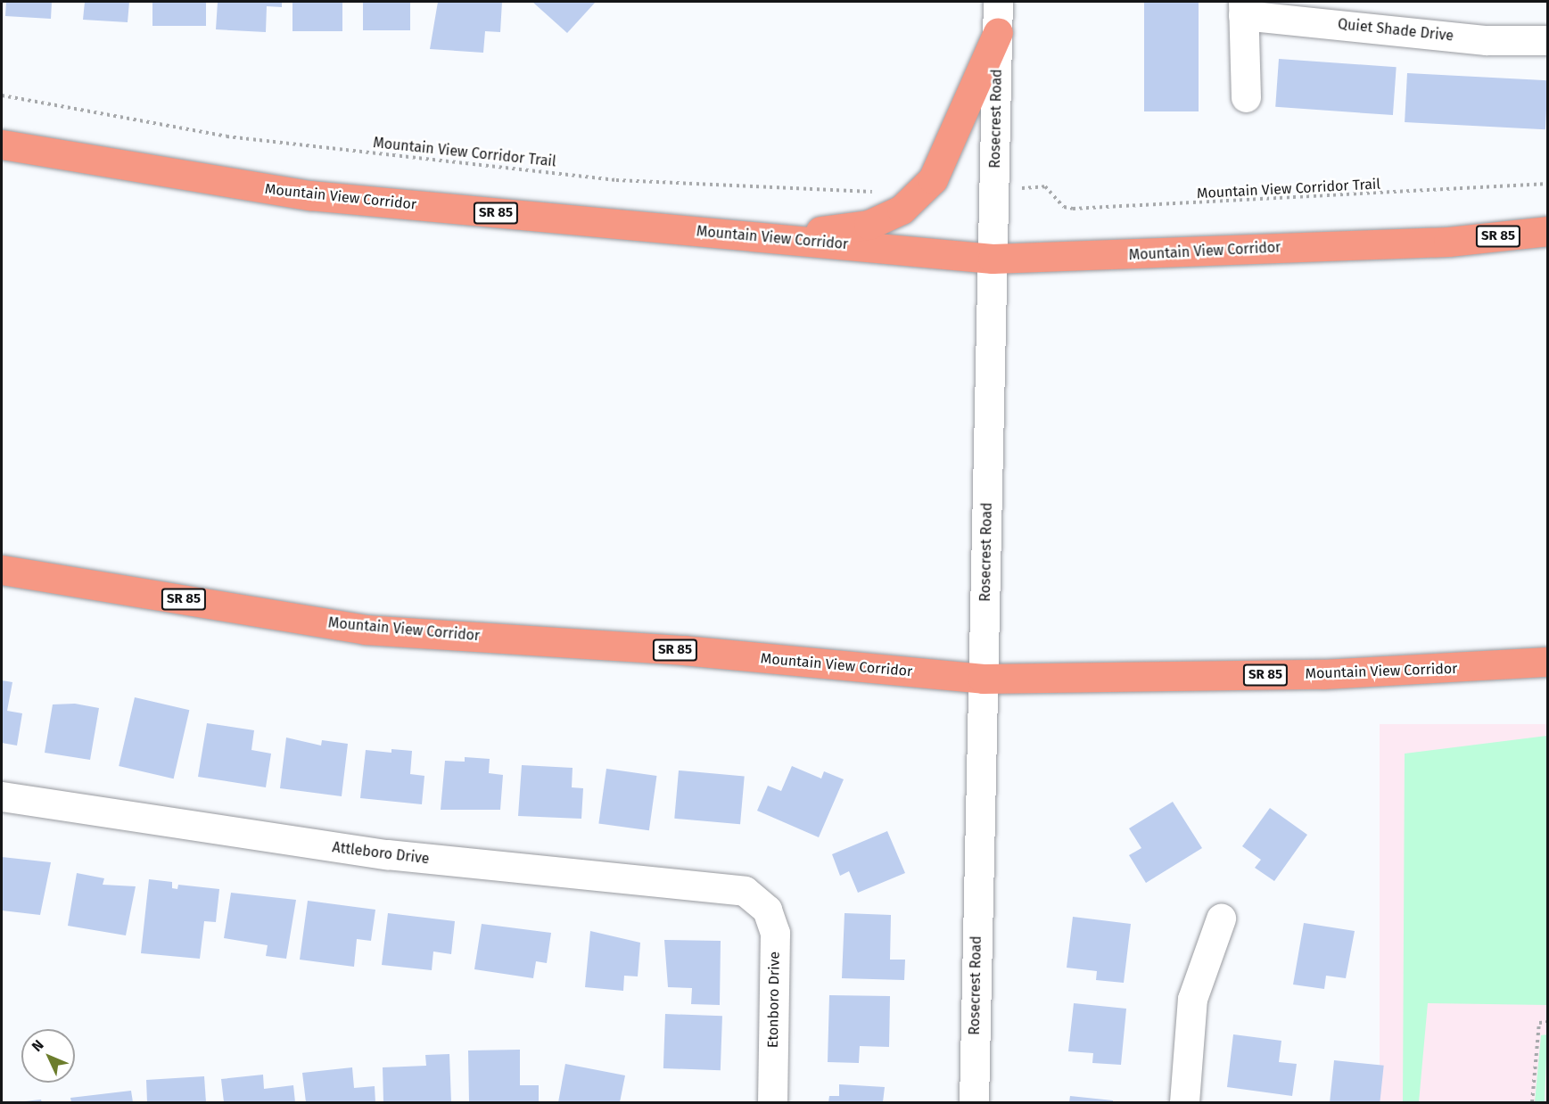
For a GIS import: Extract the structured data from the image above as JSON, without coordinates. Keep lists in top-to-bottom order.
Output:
{
  "streets": {
    "highway": ["Mountain View Corridor", "SR 85"],
    "street": [
      "Quiet Shade Drive",
      "Rosecrest Road",
      "Attleboro Drive",
      "Etonboro Drive"
    ],
    "path": ["Mountain View Corridor Trail"]
  },
  "crossings": [
    ["Rosecrest Road", "Mountain View Corridor"],
    ["Attleboro Drive", "Etonboro Drive"]
  ],
  "north": "top left"
}
